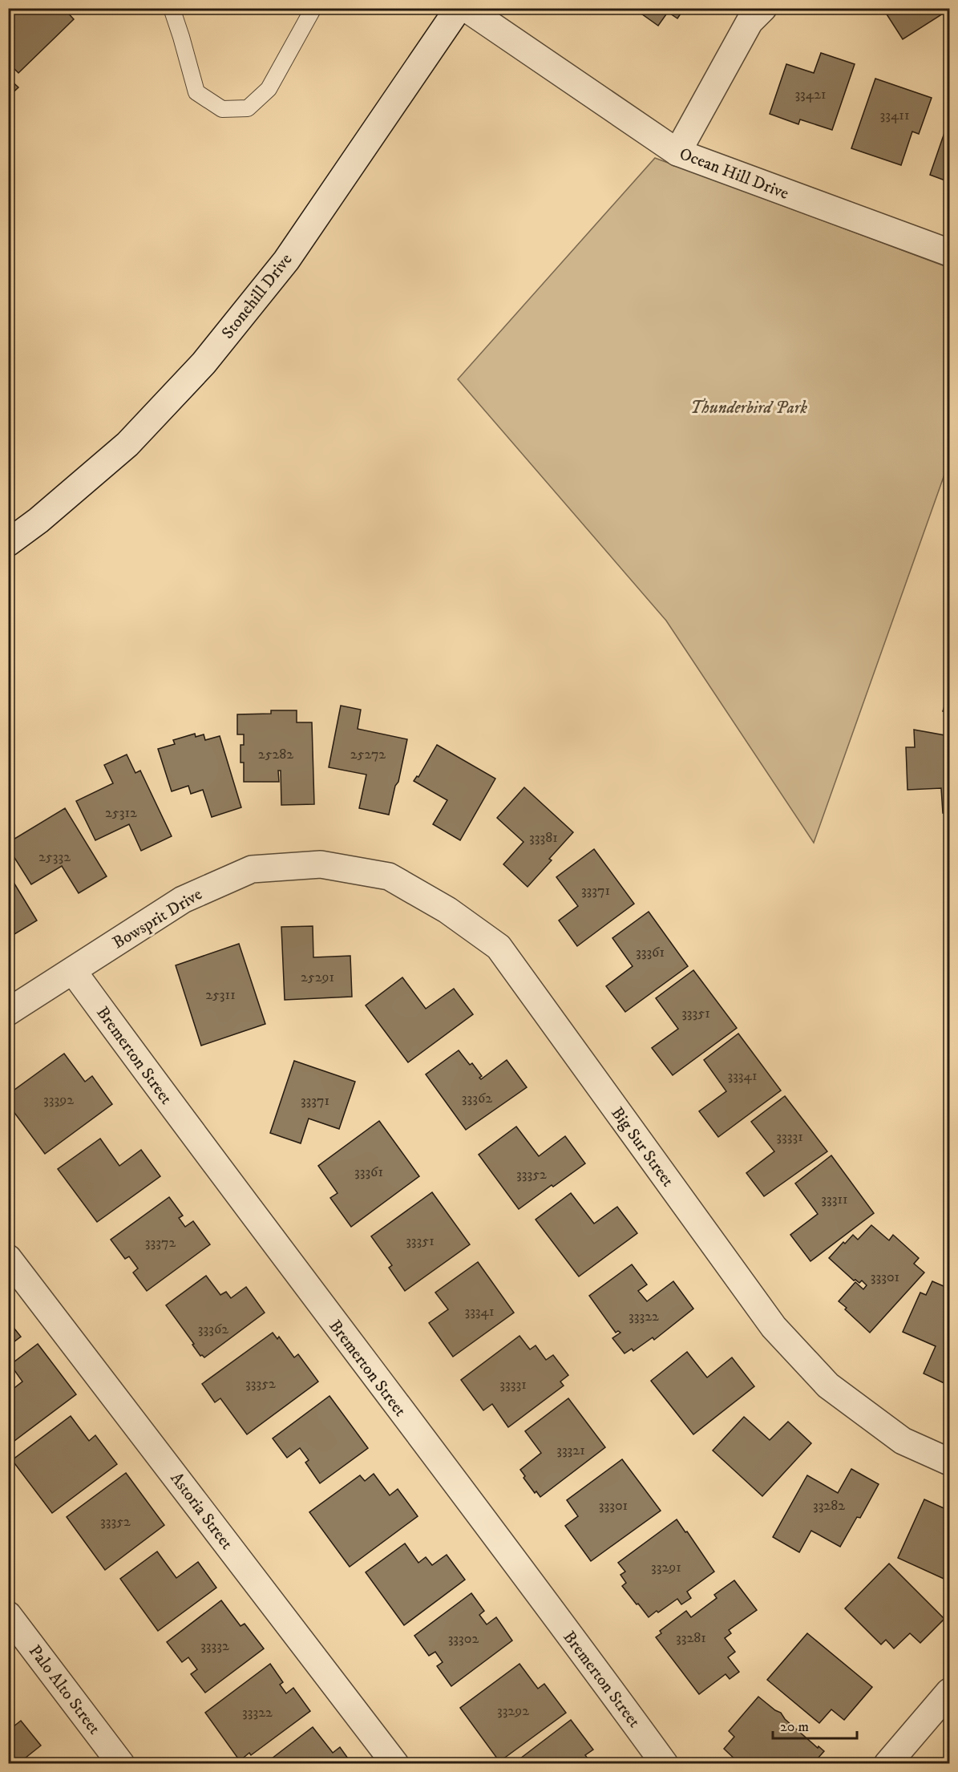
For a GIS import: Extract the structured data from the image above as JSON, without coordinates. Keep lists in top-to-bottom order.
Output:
{
  "streets": {
    "street": [
      "Ocean Hill Drive",
      "Stonehill Drive",
      "Bowsprit Drive",
      "Bremerton Street",
      "Big Sur Street",
      "Astoria Street",
      "Palo Alto Street"
    ]
  },
  "crossings": [
    ["Bowsprit Drive", "Bremerton Street"],
    ["Bowsprit Drive", "Big Sur Street"]
  ],
  "parks": ["Thunderbird Park"],
  "house_numbers": [
    "33421",
    "33411",
    "25282",
    "25272",
    "25312",
    "33381",
    "25332",
    "33371",
    "33361",
    "25291",
    "25311",
    "33351",
    "33341",
    "33362",
    "33392",
    "33371",
    "33331",
    "33361",
    "33352",
    "33311",
    "33351",
    "33372",
    "33301",
    "33341",
    "33322",
    "33362",
    "33352",
    "33331",
    "33321",
    "33301",
    "33282",
    "33352",
    "33291",
    "33281",
    "33302",
    "33332",
    "33292",
    "33322"
  ],
  "scale_bar": "20 m"
}
